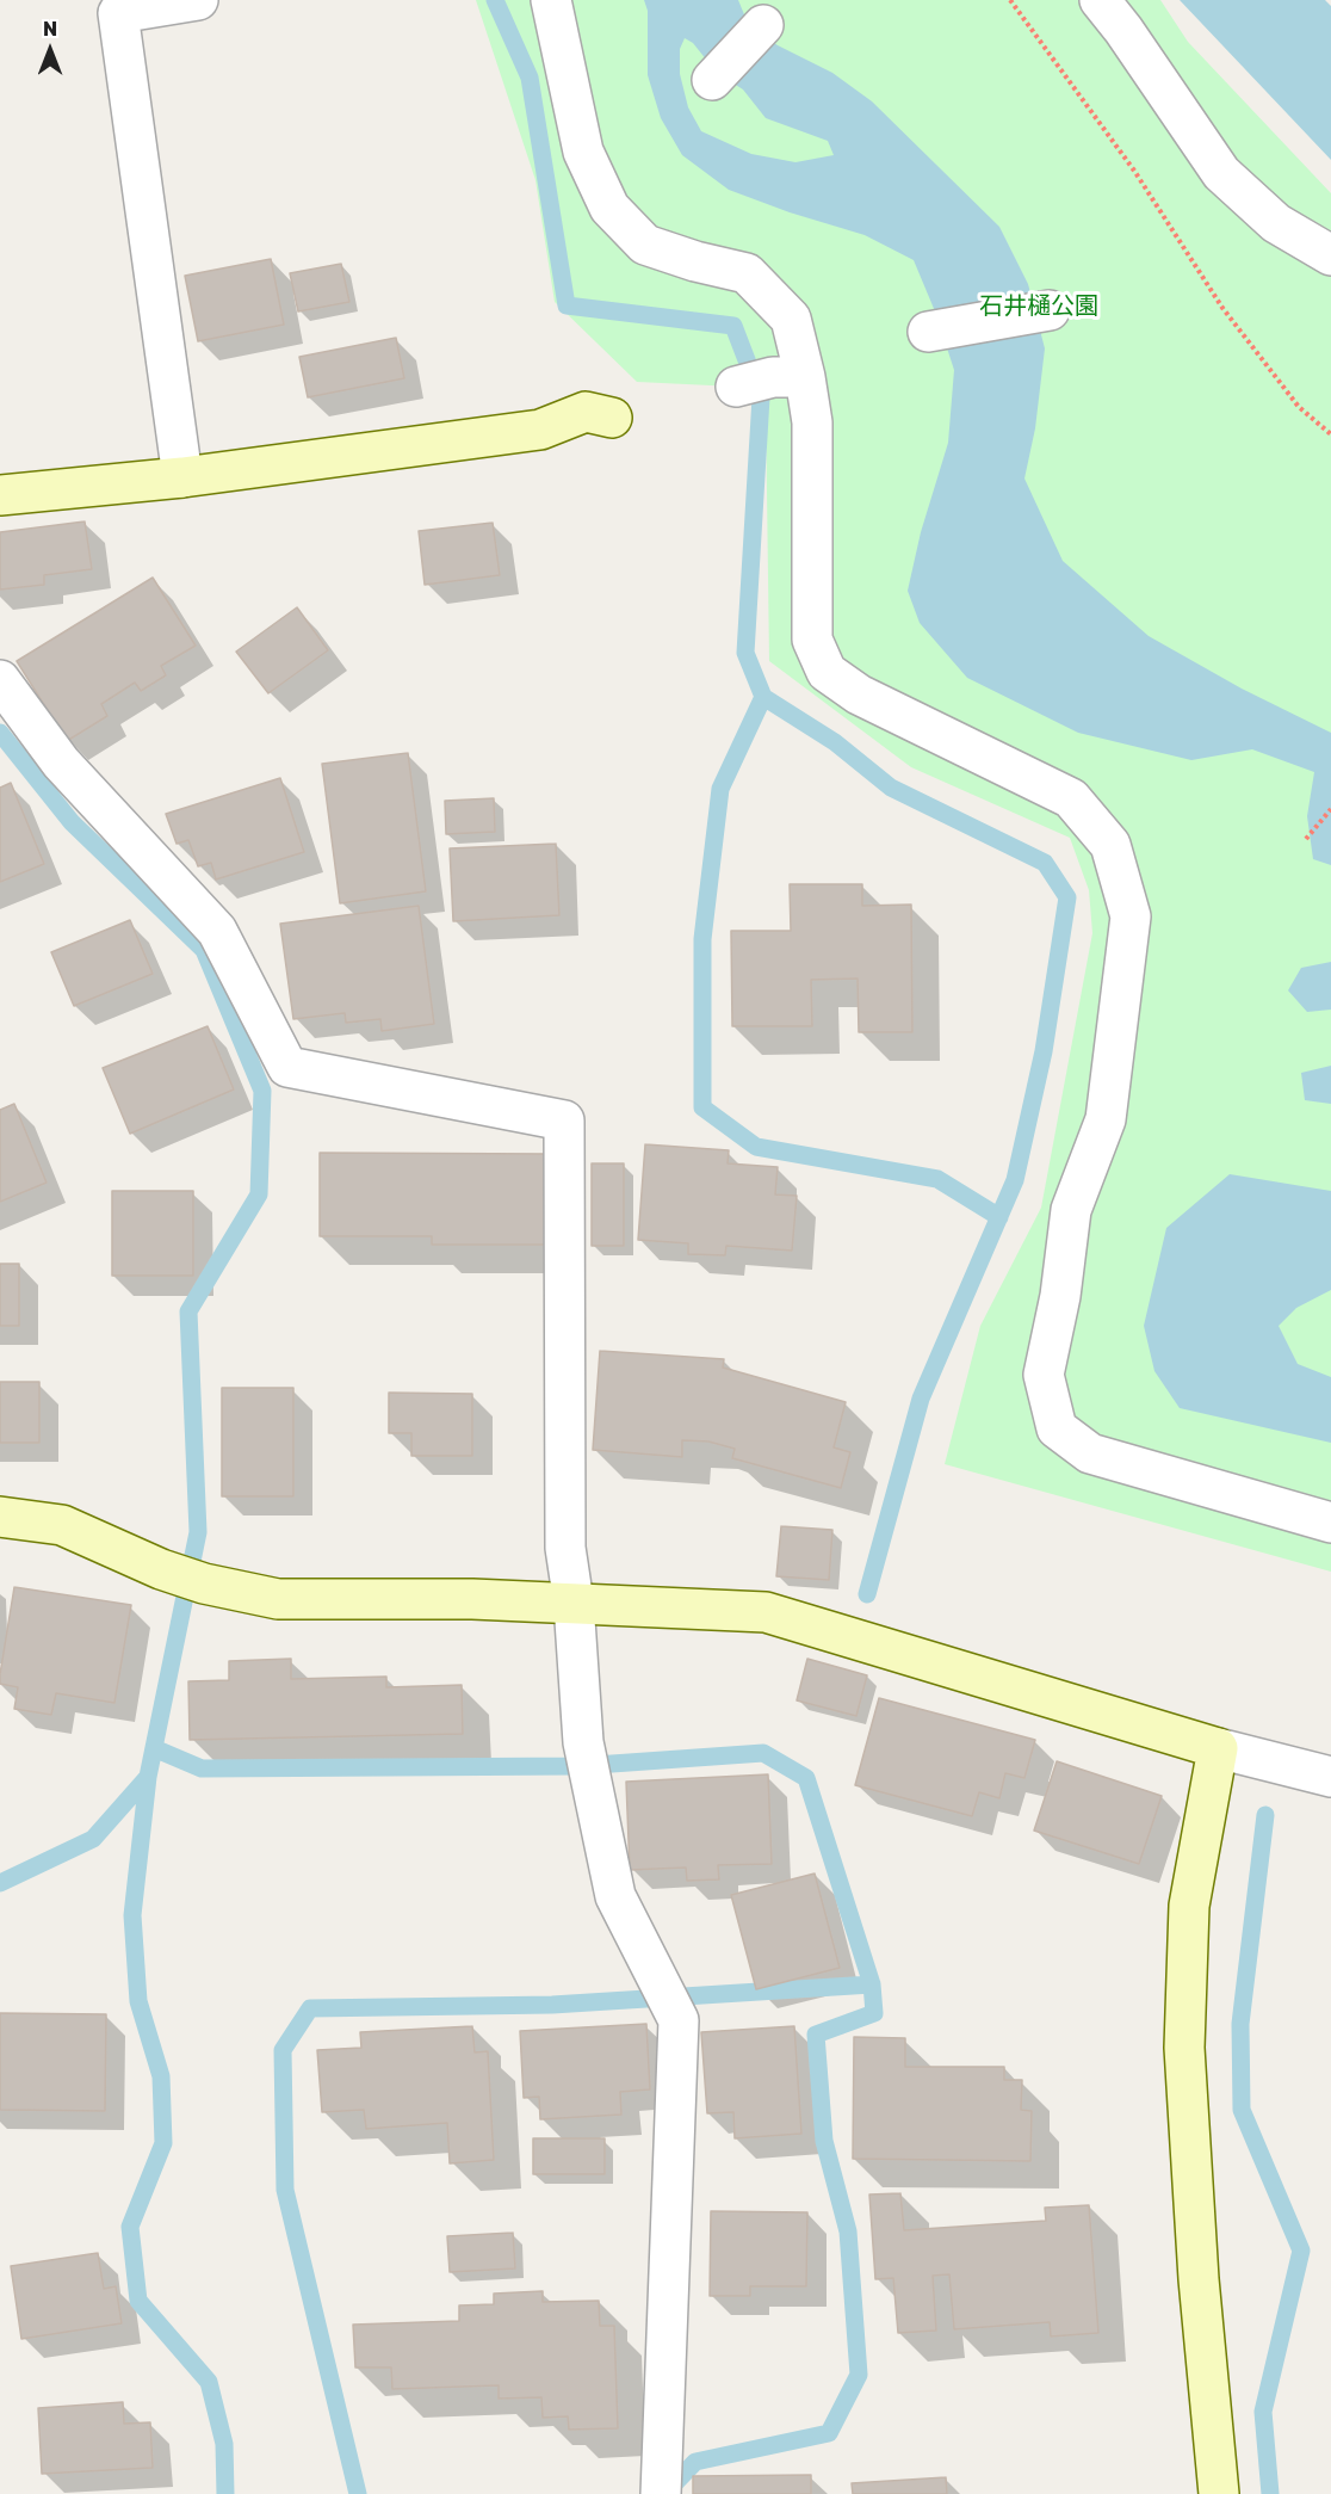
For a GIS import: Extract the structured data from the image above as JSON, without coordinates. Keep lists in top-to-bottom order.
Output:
{
  "parks": ["石井樋公園"],
  "north": "top"
}
